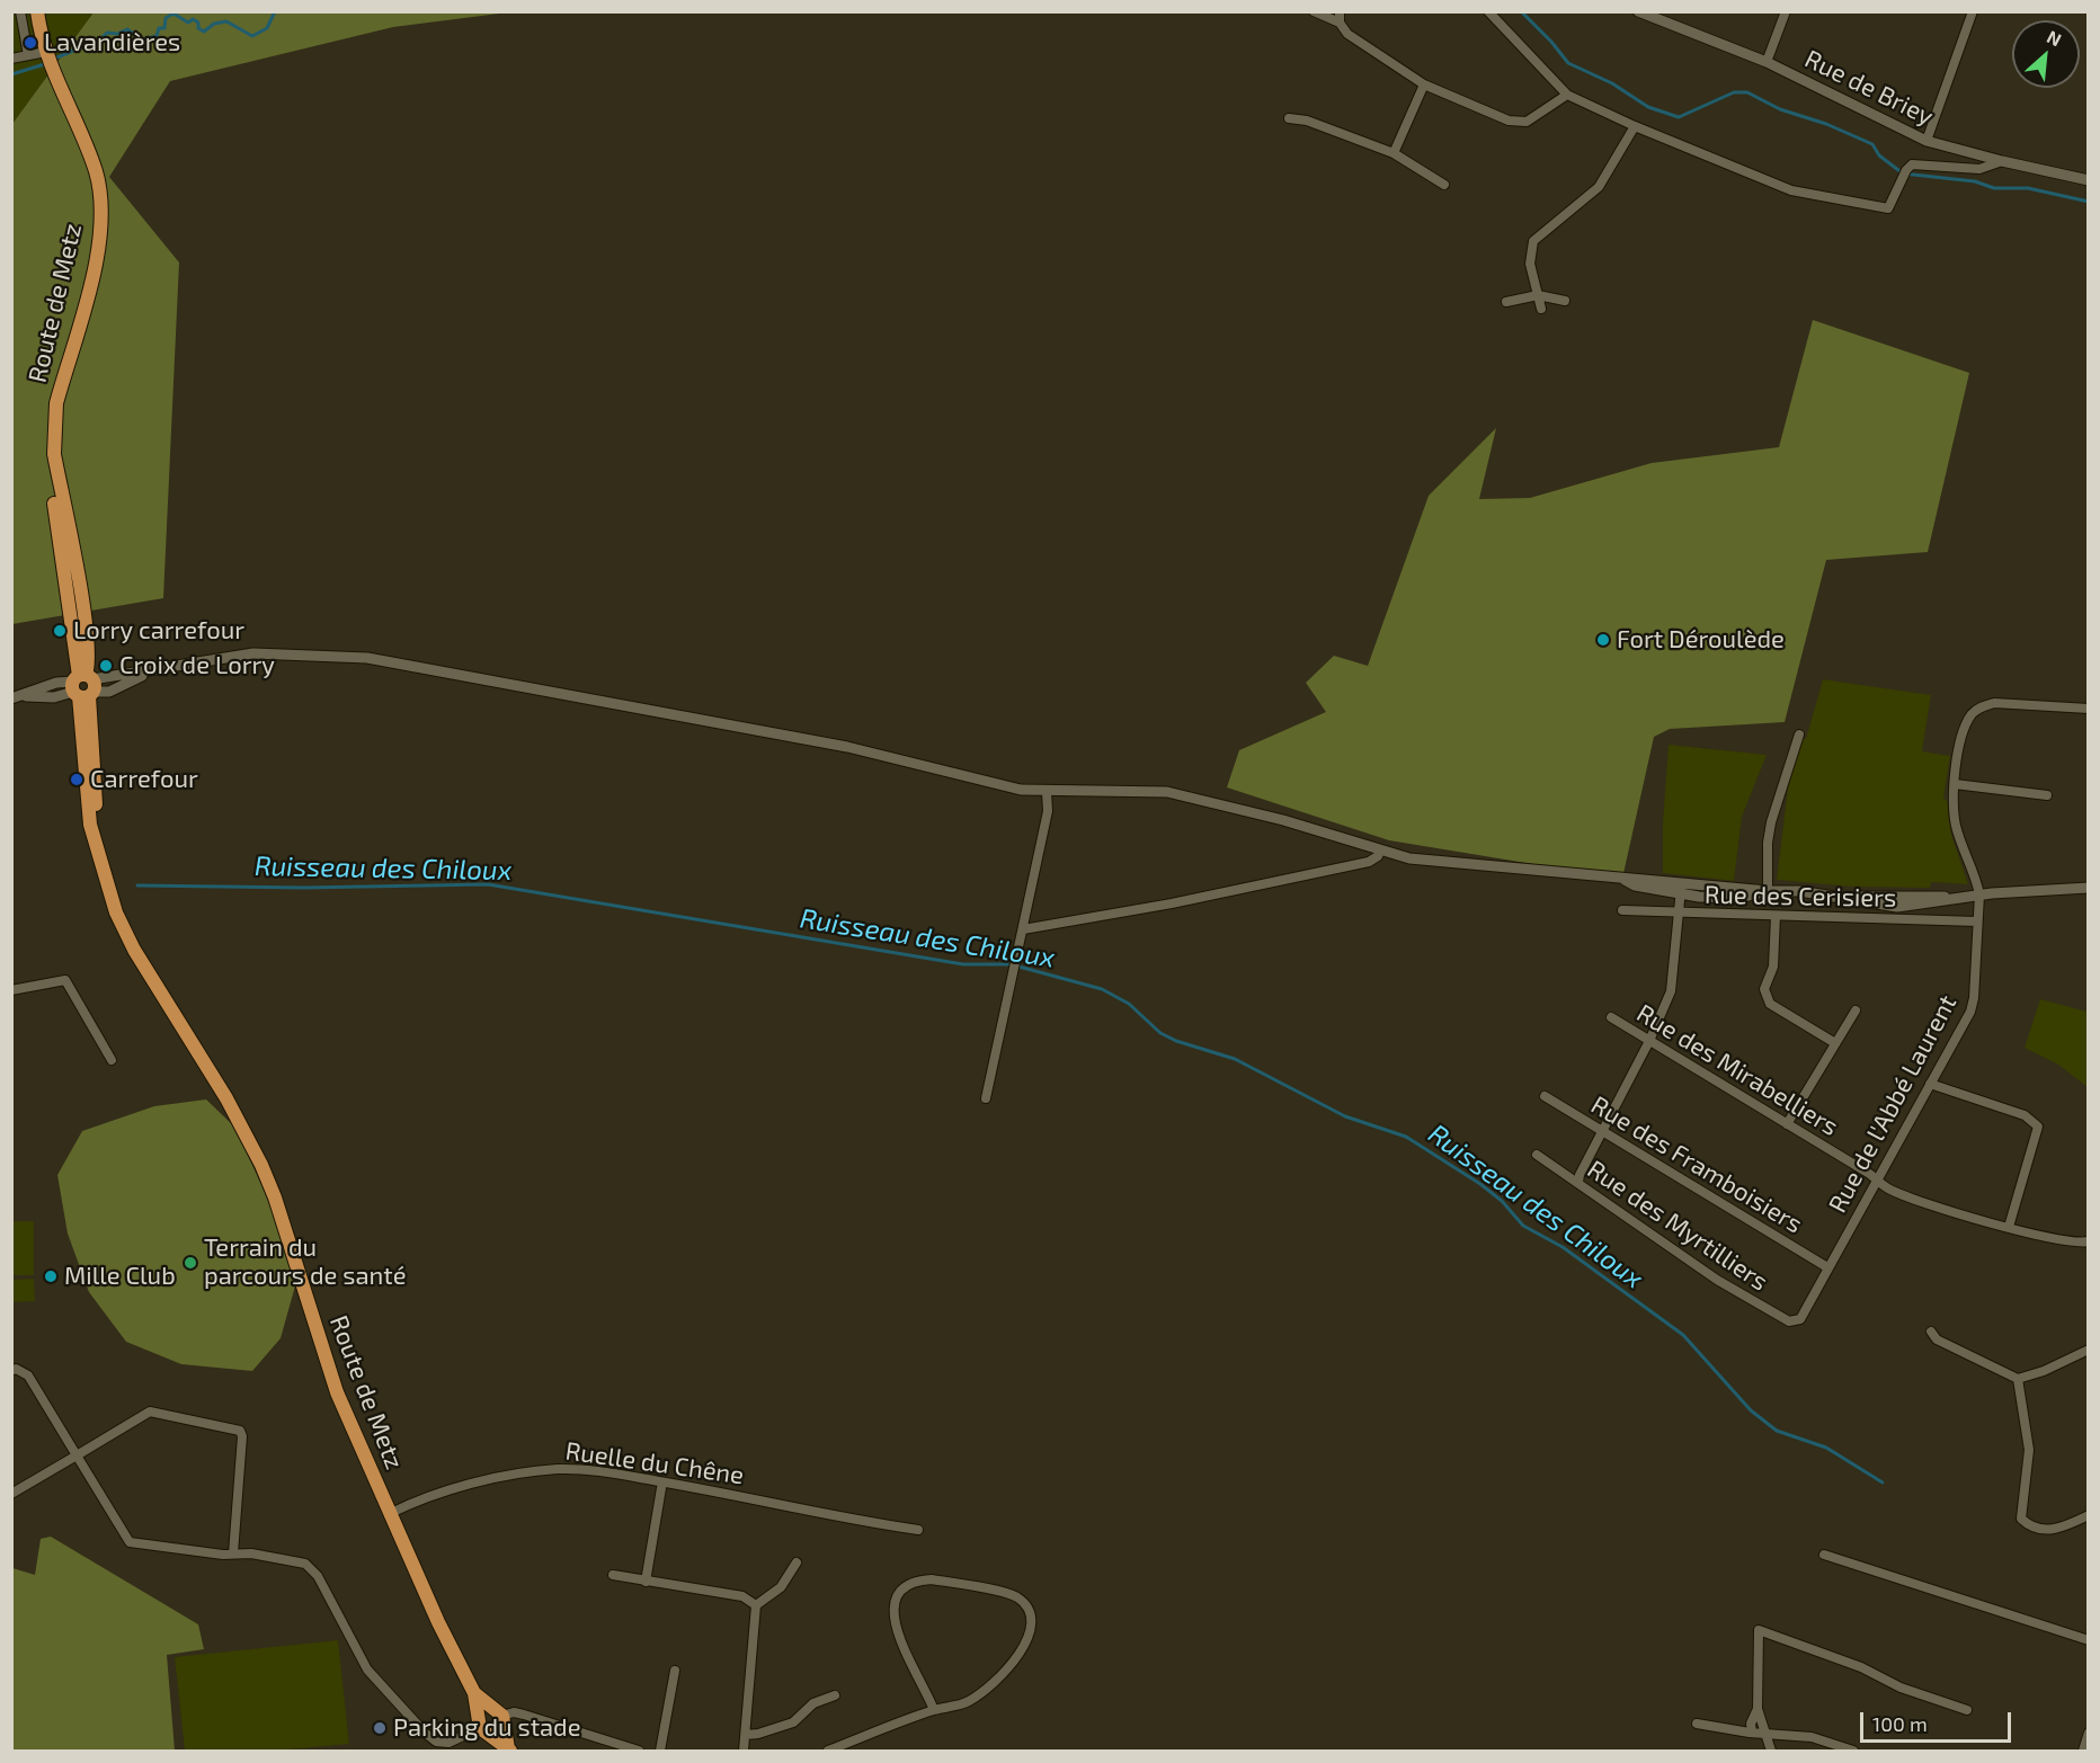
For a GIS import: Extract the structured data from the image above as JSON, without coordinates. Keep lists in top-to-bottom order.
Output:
{
  "streets": {
    "main road": ["Route de Metz"],
    "street": [
      "Rue de Briey",
      "Rue des Cerisiers",
      "Rue des Mirabelliers",
      "Rue de l'Abbé Laurent",
      "Rue des Framboisiers",
      "Rue des Myrtilliers",
      "Ruelle du Chêne"
    ]
  },
  "crossings": [
    ["Route de Metz", "Ruelle du Chêne"],
    ["Rue des Cerisiers", "Rue de l'Abbé Laurent"],
    ["Rue des Mirabelliers", "Rue de l'Abbé Laurent"],
    ["Rue de l'Abbé Laurent", "Rue des Framboisiers"],
    ["Rue de l'Abbé Laurent", "Rue des Myrtilliers"]
  ],
  "water": ["Ruisseau des Chiloux"],
  "places": [
    "Lavandières",
    "Lorry carrefour",
    "Fort Déroulède",
    "Croix de Lorry",
    "Carrefour",
    "Terrain du parcours de santé",
    "Mille Club",
    "Parking du stade"
  ],
  "scale_bar": "100 m",
  "north": "top right"
}
